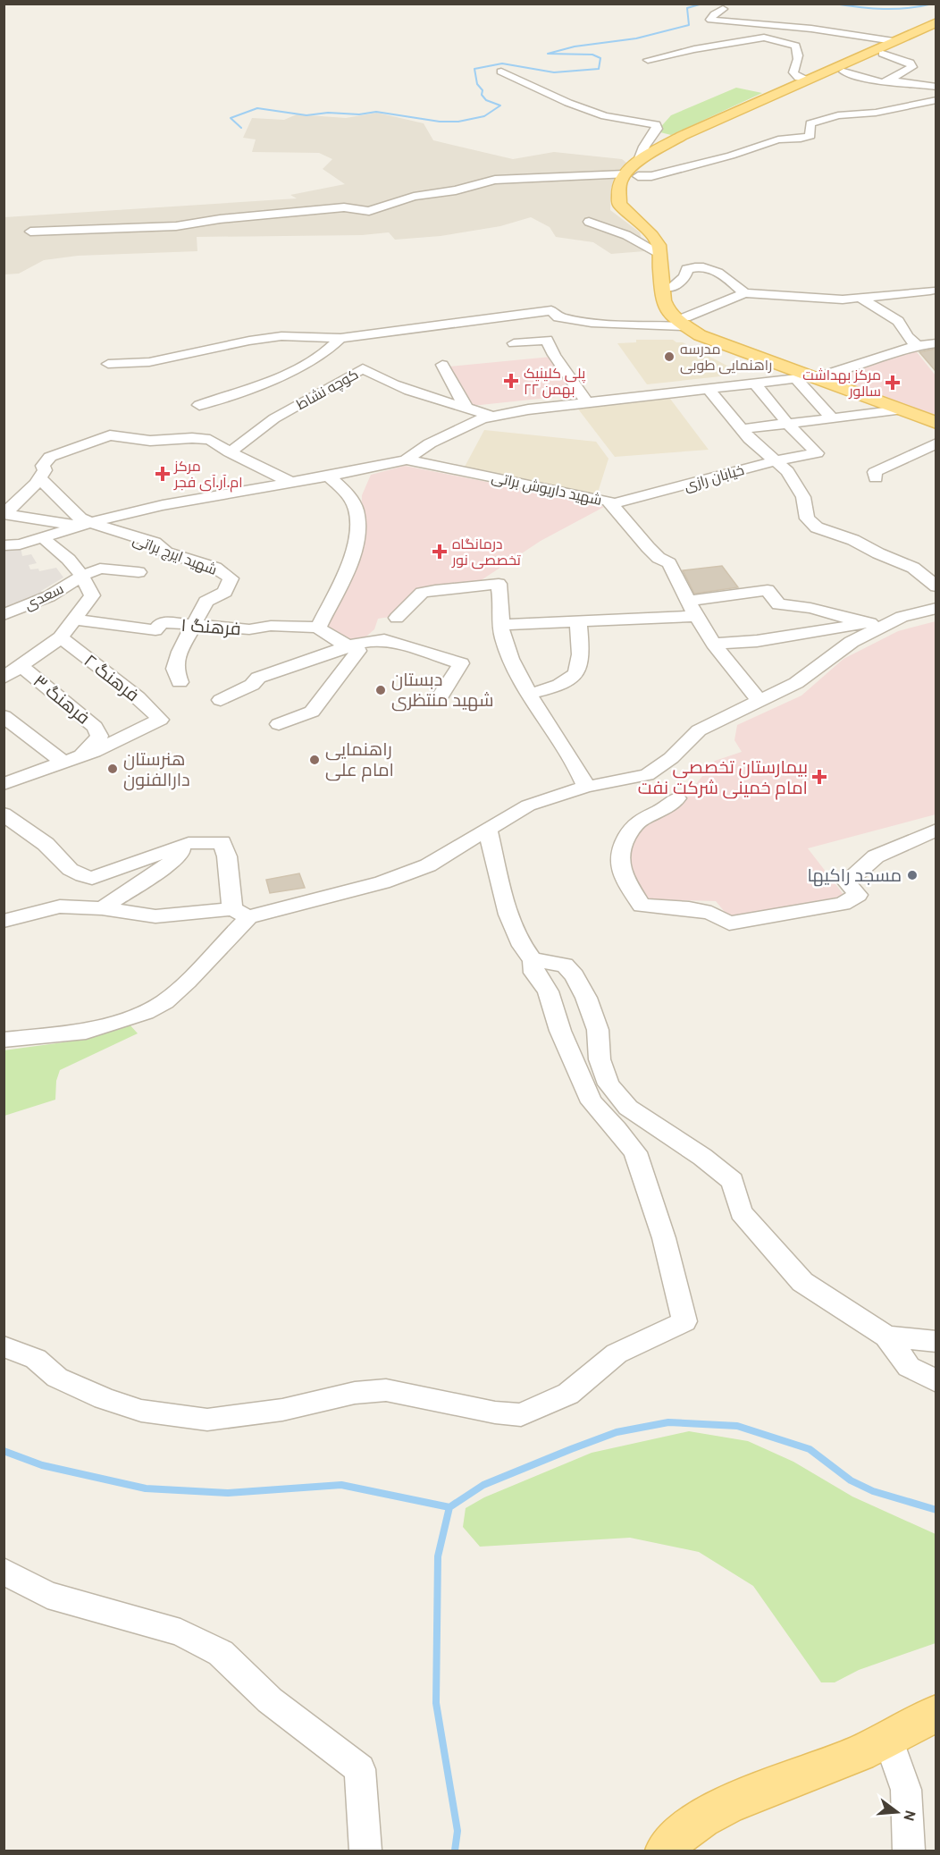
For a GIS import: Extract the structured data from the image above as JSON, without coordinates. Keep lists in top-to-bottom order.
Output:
{
  "streets": {
    "street": [
      "کوچه نشاط",
      "خیابان رازی",
      "شهید داریوش براتی",
      "شهید ایرج براتی",
      "سعدی",
      "فرهنگ ۱",
      "فرهنگ ۲",
      "فرهنگ ۳"
    ]
  },
  "crossings": [
    ["خیابان رازی", "شهید داریوش براتی"],
    ["شهید ایرج براتی", "فرهنگ ۱"],
    ["فرهنگ ۲", "فرهنگ ۳"]
  ],
  "places": {
    "other": [
      "مدرسه راهنمایی طوبی",
      "دبستان شهید منتظری",
      "راهنمایی امام علی",
      "هنرستان دارالفنون",
      "مسجد راکیها"
    ],
    "health": [
      "پلی کلینیک ۲۲ بهمن",
      "مرکز بهداشت سالور",
      "مرکز ام.آر.آی فجر",
      "درمانگاه تخصصی نور",
      "بیمارستان تخصصی امام خمینی شرکت نفت"
    ]
  },
  "north": "right"
}
